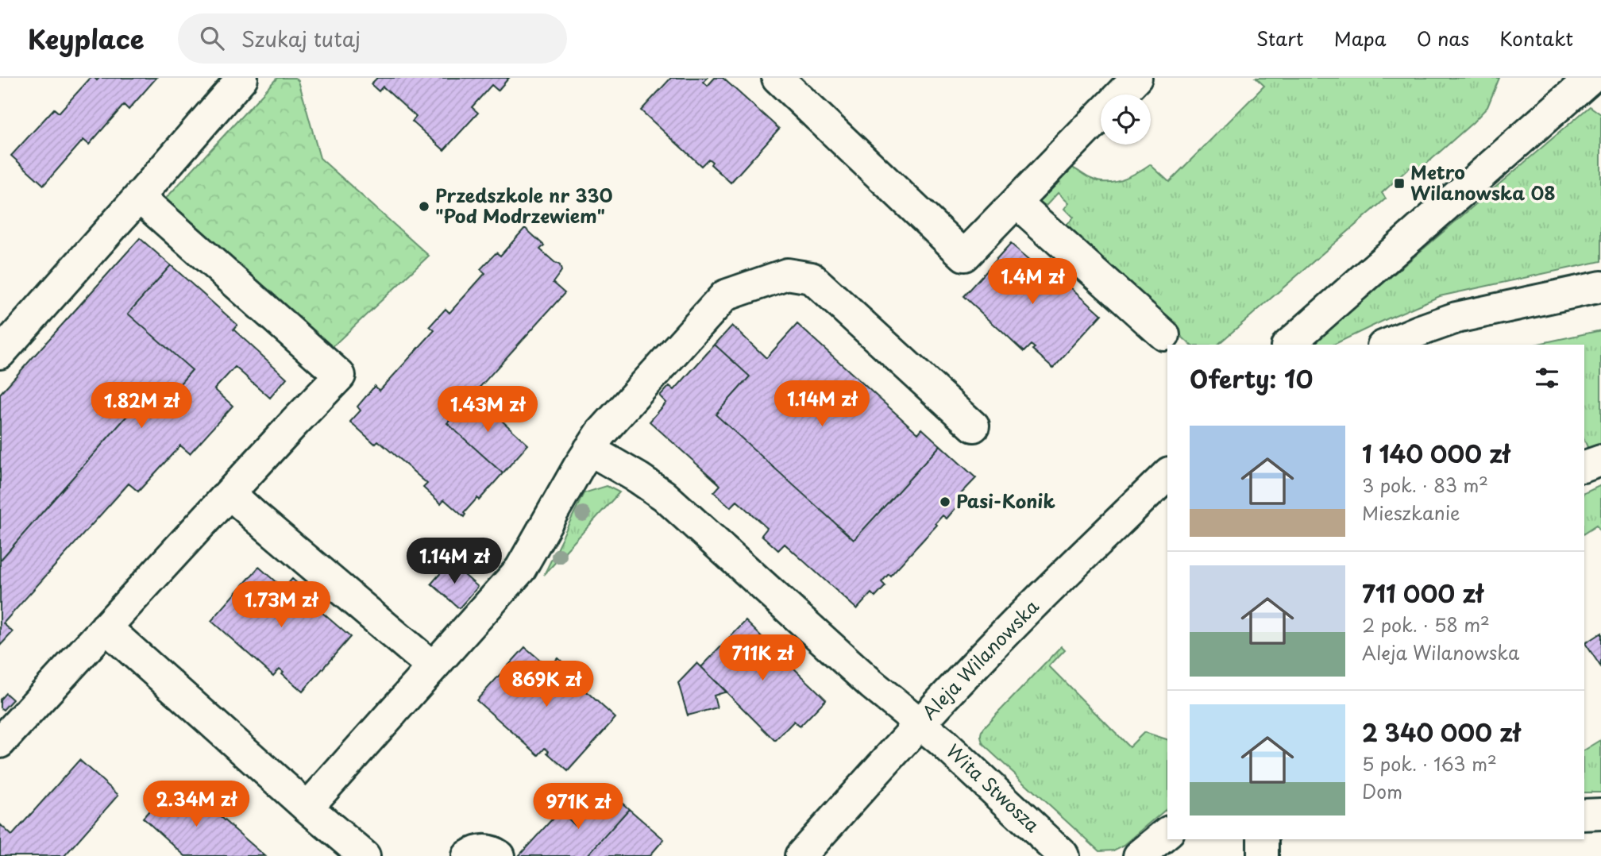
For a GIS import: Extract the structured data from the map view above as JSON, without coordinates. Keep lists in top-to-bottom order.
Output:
{
  "streets": {
    "street": ["Aleja Wilanowska", "Wita Stwosza"]
  },
  "crossings": [
    ["Aleja Wilanowska", "Wita Stwosza"]
  ],
  "places": {
    "transit": ["Metro Wilanowska 08"],
    "other": ["Przedszkole nr 330 \"Pod Modrzewiem\"", "Pasi-Konik"]
  },
  "page": {
    "header": "Keyplace",
    "search": "Szukaj tutaj",
    "nav": [
      "Start",
      "Mapa",
      "O nas",
      "Kontakt"
    ],
    "price": [
      "1.4M zł",
      "1.14M zł",
      "1.82M zł",
      "1.43M zł",
      "1.14M zł",
      "1.73M zł",
      "711K zł",
      "869K zł",
      "2.34M zł",
      "971K zł"
    ],
    "heading": "Oferty: 10",
    "list": [
      {
        "name": "1 140 000 zł",
        "note": "3 pok. · 83 m² · Mieszkanie"
      },
      {
        "name": "711 000 zł",
        "note": "2 pok. · 58 m² · Aleja Wilanowska"
      },
      {
        "name": "2 340 000 zł",
        "note": "5 pok. · 163 m² · Dom"
      }
    ]
  }
}
